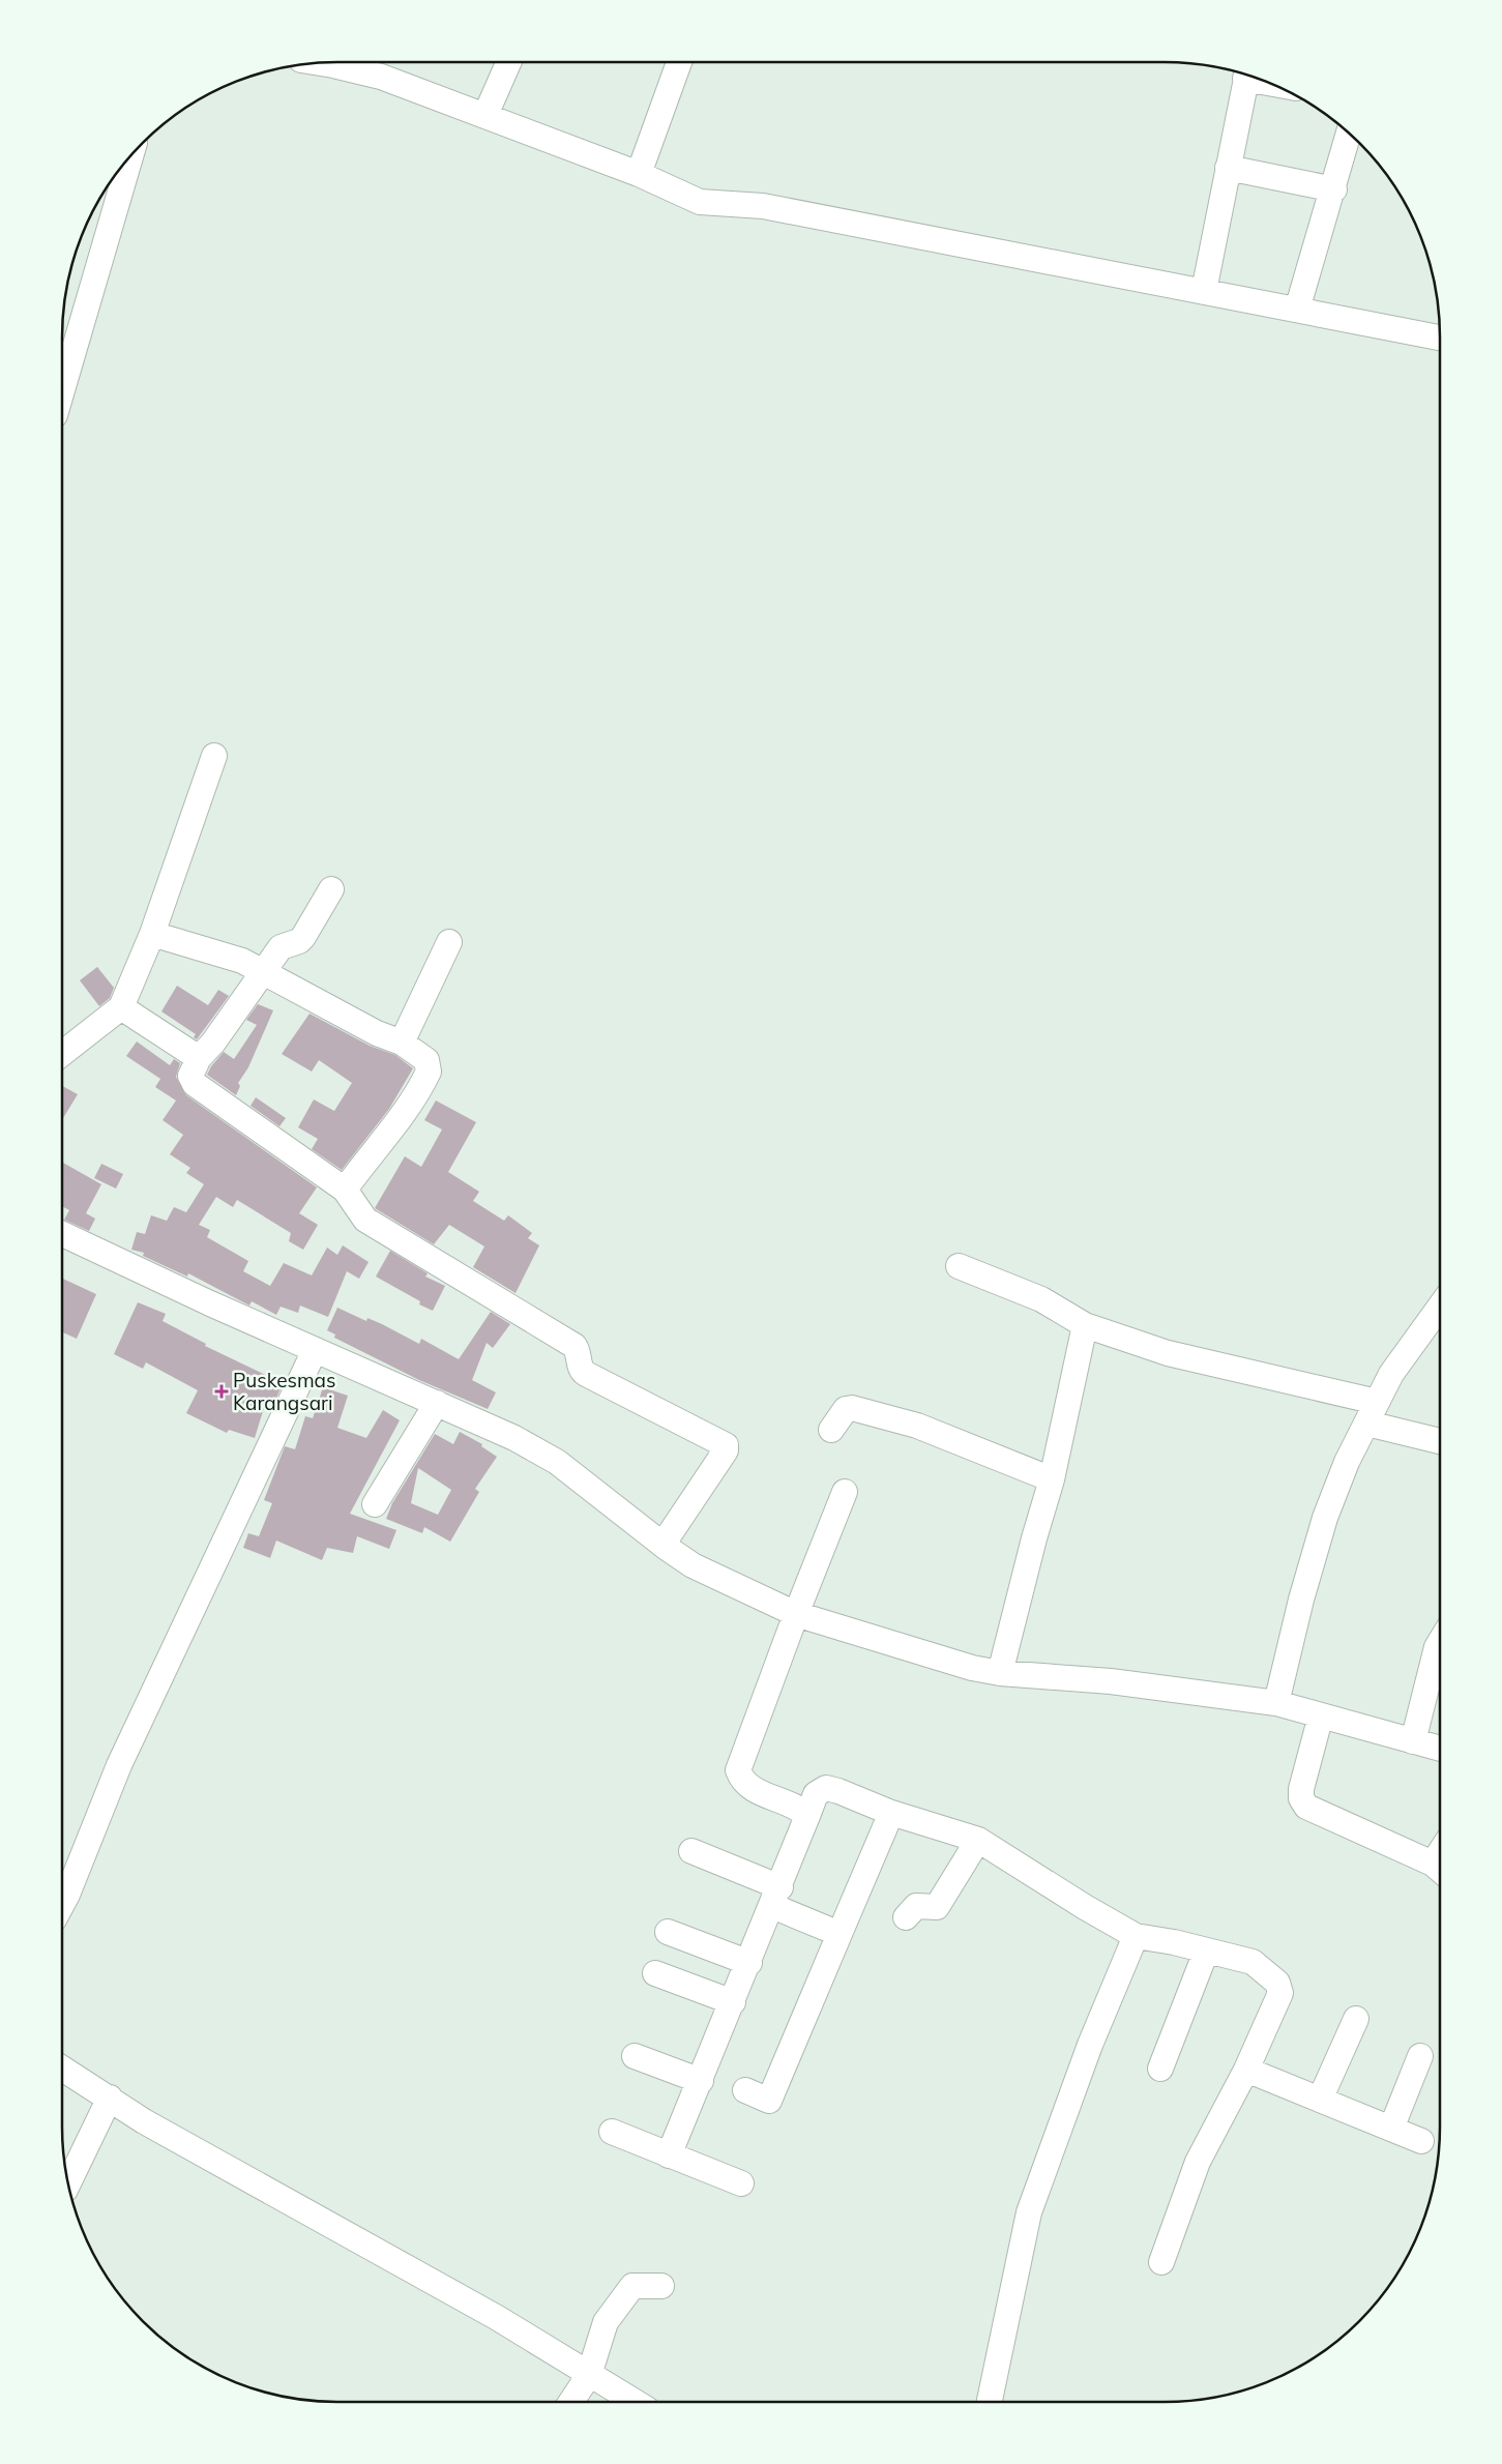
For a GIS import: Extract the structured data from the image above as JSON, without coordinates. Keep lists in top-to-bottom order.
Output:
{
  "places": {
    "health": ["Puskesmas Karangsari"]
  }
}
